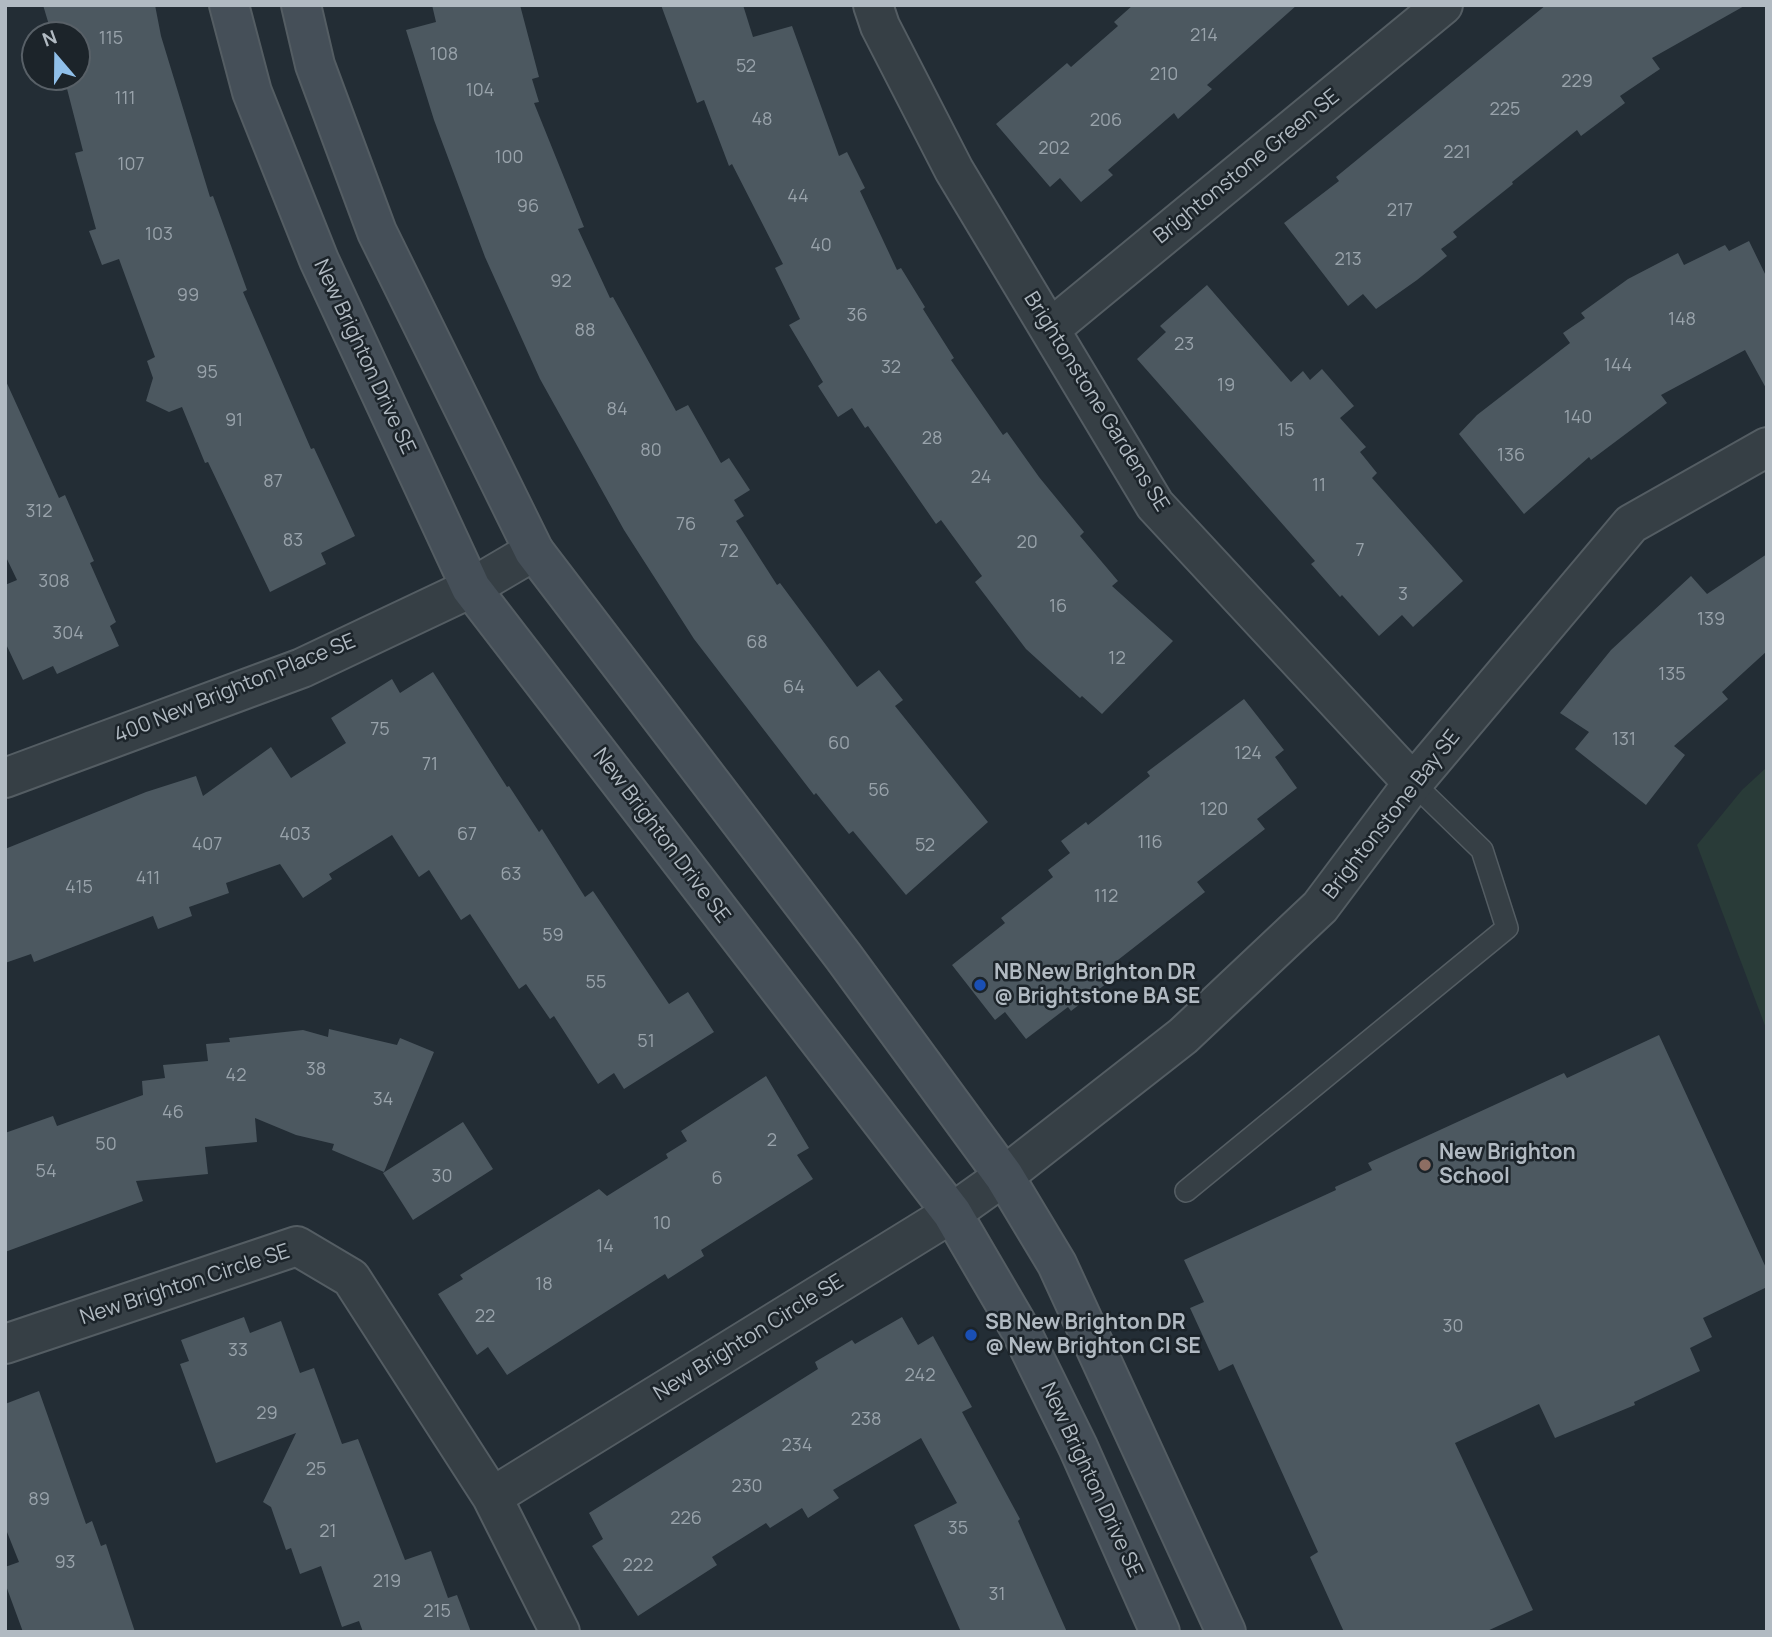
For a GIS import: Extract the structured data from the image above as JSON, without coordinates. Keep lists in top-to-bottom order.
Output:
{
  "streets": {
    "street": [
      "Brightonstone Green SE",
      "New Brighton Drive SE",
      "Brightonstone Gardens SE",
      "400 New Brighton Place SE",
      "Brightonstone Bay SE",
      "New Brighton Circle SE"
    ]
  },
  "crossings": [
    ["Brightonstone Green SE", "Brightonstone Gardens SE"],
    ["New Brighton Drive SE", "400 New Brighton Place SE"],
    ["New Brighton Drive SE", "New Brighton Circle SE"],
    ["Brightonstone Gardens SE", "Brightonstone Bay SE"],
    ["Brightonstone Bay SE", "New Brighton Circle SE"]
  ],
  "places": ["NB New Brighton DR @ Brightstone BA SE", "New Brighton School", "SB New Brighton DR @ New Brighton CI SE"],
  "house_numbers": [
    "214",
    "115",
    "108",
    "52",
    "210",
    "229",
    "104",
    "111",
    "225",
    "48",
    "206",
    "202",
    "221",
    "100",
    "107",
    "44",
    "96",
    "217",
    "103",
    "40",
    "213",
    "92",
    "99",
    "36",
    "148",
    "88",
    "23",
    "144",
    "32",
    "95",
    "19",
    "84",
    "140",
    "91",
    "15",
    "28",
    "80",
    "136",
    "24",
    "87",
    "11",
    "312",
    "76",
    "83",
    "20",
    "7",
    "72",
    "308",
    "3",
    "16",
    "139",
    "304",
    "68",
    "12",
    "135",
    "64",
    "75",
    "131",
    "60",
    "124",
    "71",
    "56",
    "120",
    "403",
    "67",
    "116",
    "407",
    "52",
    "63",
    "411",
    "415",
    "112",
    "59",
    "55",
    "51",
    "38",
    "42",
    "34",
    "46",
    "2",
    "50",
    "54",
    "30",
    "6",
    "10",
    "14",
    "18",
    "22",
    "30",
    "33",
    "242",
    "29",
    "238",
    "234",
    "25",
    "230",
    "89",
    "226",
    "35",
    "21",
    "93",
    "222",
    "219",
    "31",
    "215"
  ],
  "north": "top"
}
